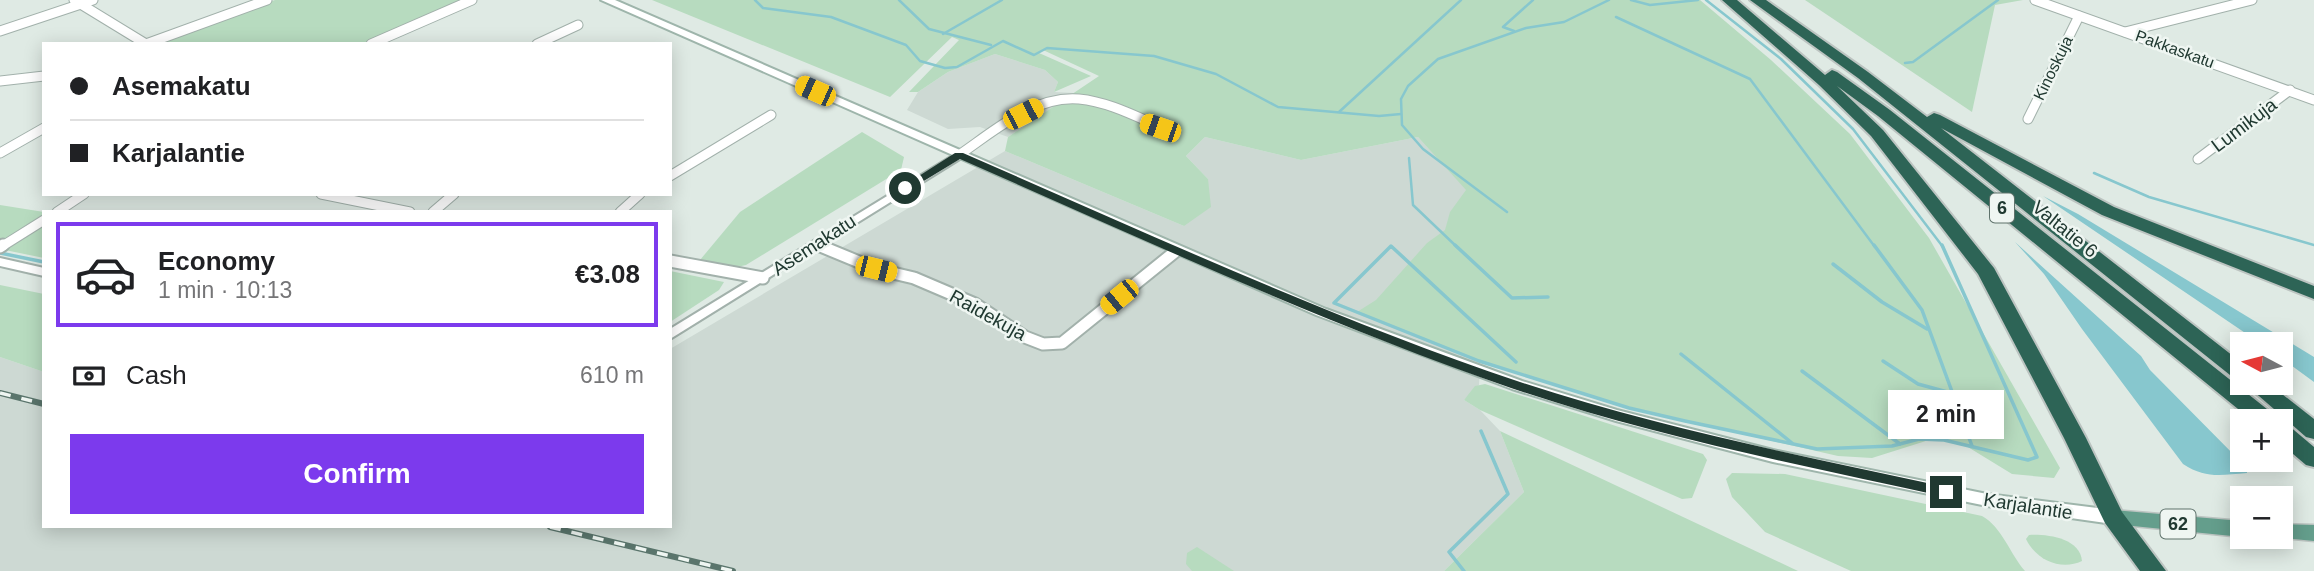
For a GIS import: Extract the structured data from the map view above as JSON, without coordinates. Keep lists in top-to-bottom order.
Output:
{
  "streets": {
    "highway": ["6", "Valtatie 6"],
    "main road": ["Karjalantie", "62"],
    "street": [
      "Pakkaskatu",
      "Kinoskuja",
      "Lumikuja",
      "Asemakatu",
      "Raidekuja"
    ]
  },
  "crossings": [
    ["Pakkaskatu", "Kinoskuja"],
    ["Pakkaskatu", "Lumikuja"],
    ["Asemakatu", "Raidekuja"],
    ["Asemakatu", "Karjalantie"],
    ["Raidekuja", "Karjalantie"],
    ["Karjalantie", "62"]
  ],
  "north": "left",
  "page": {
    "banner": ["Asemakatu", "Karjalantie"],
    "list": [
      {
        "name": "Economy",
        "note": "1 min · 10:13",
        "value": "€3.08"
      }
    ],
    "map_buttons": ["+", "−"],
    "pay": ["Cash", "610 m"],
    "bubble": "2 min",
    "buttons": "Confirm"
  }
}
